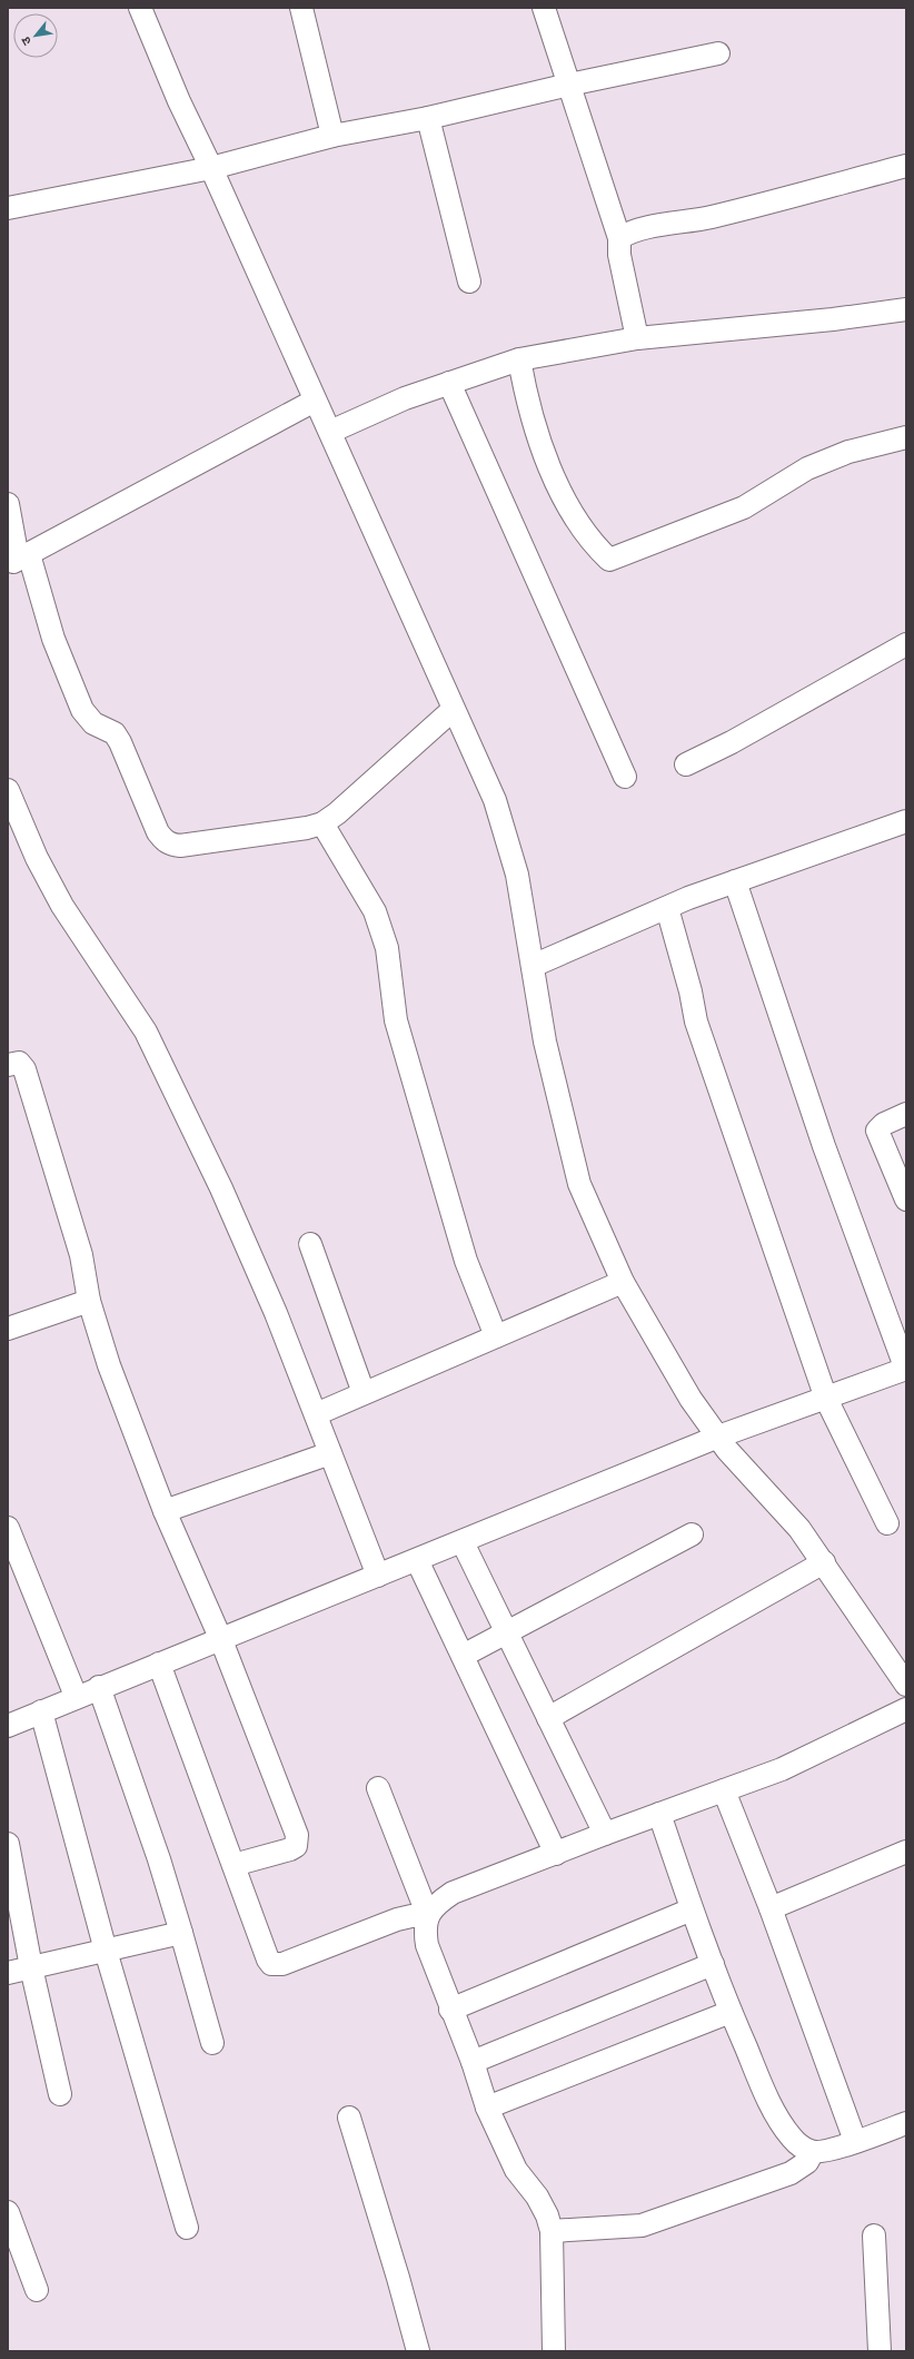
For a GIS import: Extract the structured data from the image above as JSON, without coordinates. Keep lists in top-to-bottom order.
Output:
{
  "north": "bottom left"
}
